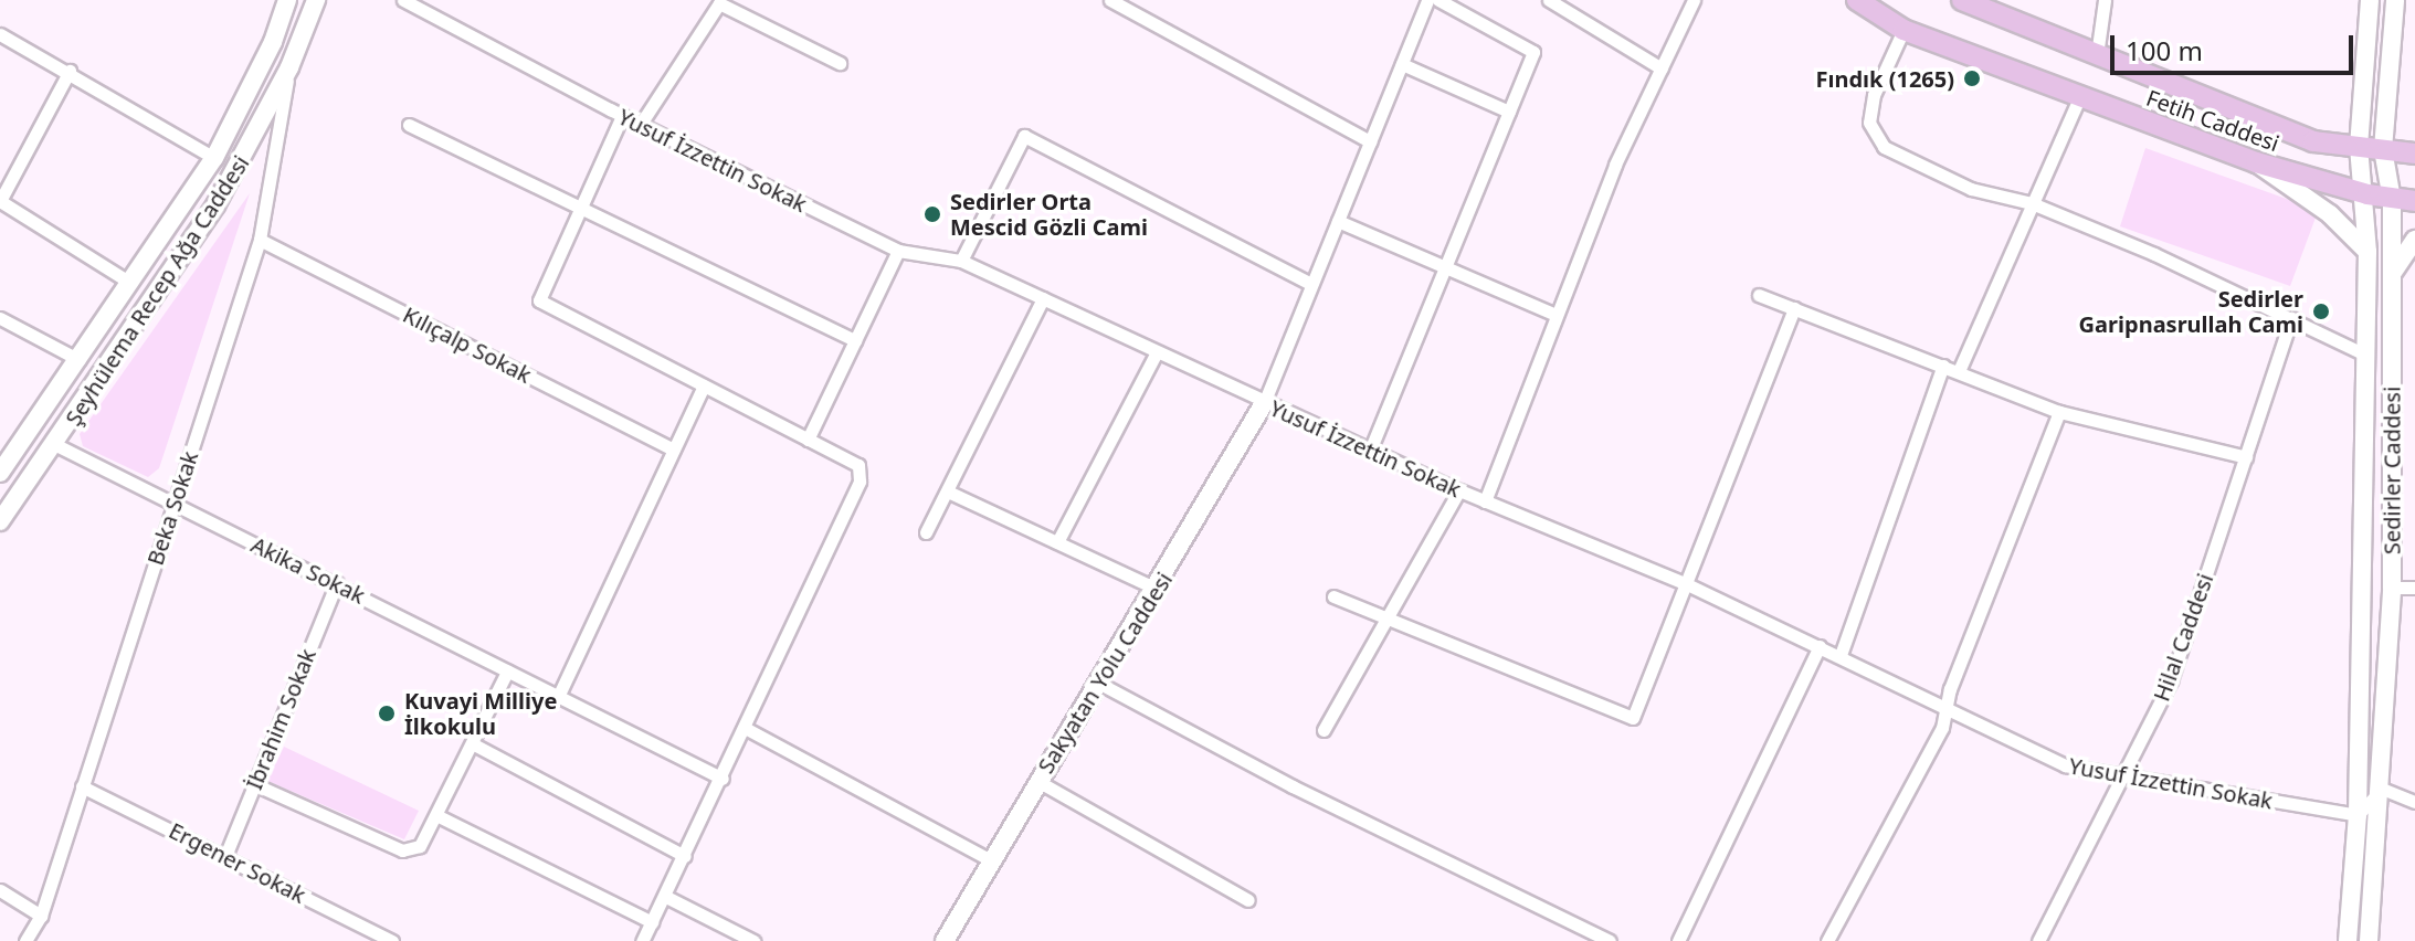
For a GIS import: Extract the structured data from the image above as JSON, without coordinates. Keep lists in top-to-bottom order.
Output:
{
  "streets": {
    "main road": [
      "Fetih Caddesi",
      "Şeyhülema Recep Ağa Caddesi",
      "Sedirler Caddesi",
      "Sakyatan Yolu Caddesi"
    ],
    "street": [
      "Yusuf İzzettin Sokak",
      "Kılıçalp Sokak",
      "Beka Sokak",
      "Akika Sokak",
      "Hilal Caddesi",
      "İbrahim Sokak",
      "Ergener Sokak"
    ]
  },
  "crossings": [
    ["Fetih Caddesi", "Sedirler Caddesi"],
    ["Yusuf İzzettin Sokak", "Sedirler Caddesi"],
    ["Yusuf İzzettin Sokak", "Hilal Caddesi"],
    ["Yusuf İzzettin Sokak", "Sakyatan Yolu Caddesi"],
    ["Şeyhülema Recep Ağa Caddesi", "Beka Sokak"],
    ["Şeyhülema Recep Ağa Caddesi", "Akika Sokak"],
    ["Kılıçalp Sokak", "Beka Sokak"],
    ["Beka Sokak", "Akika Sokak"],
    ["Beka Sokak", "Ergener Sokak"],
    ["Akika Sokak", "İbrahim Sokak"],
    ["İbrahim Sokak", "Ergener Sokak"]
  ],
  "places": [
    "Fındık (1265)",
    "Sedirler Orta Mescid Gözli Cami",
    "Sedirler Garipnasrullah Cami",
    "Kuvayi Milliye İlkokulu"
  ],
  "scale_bar": "100 m"
}
